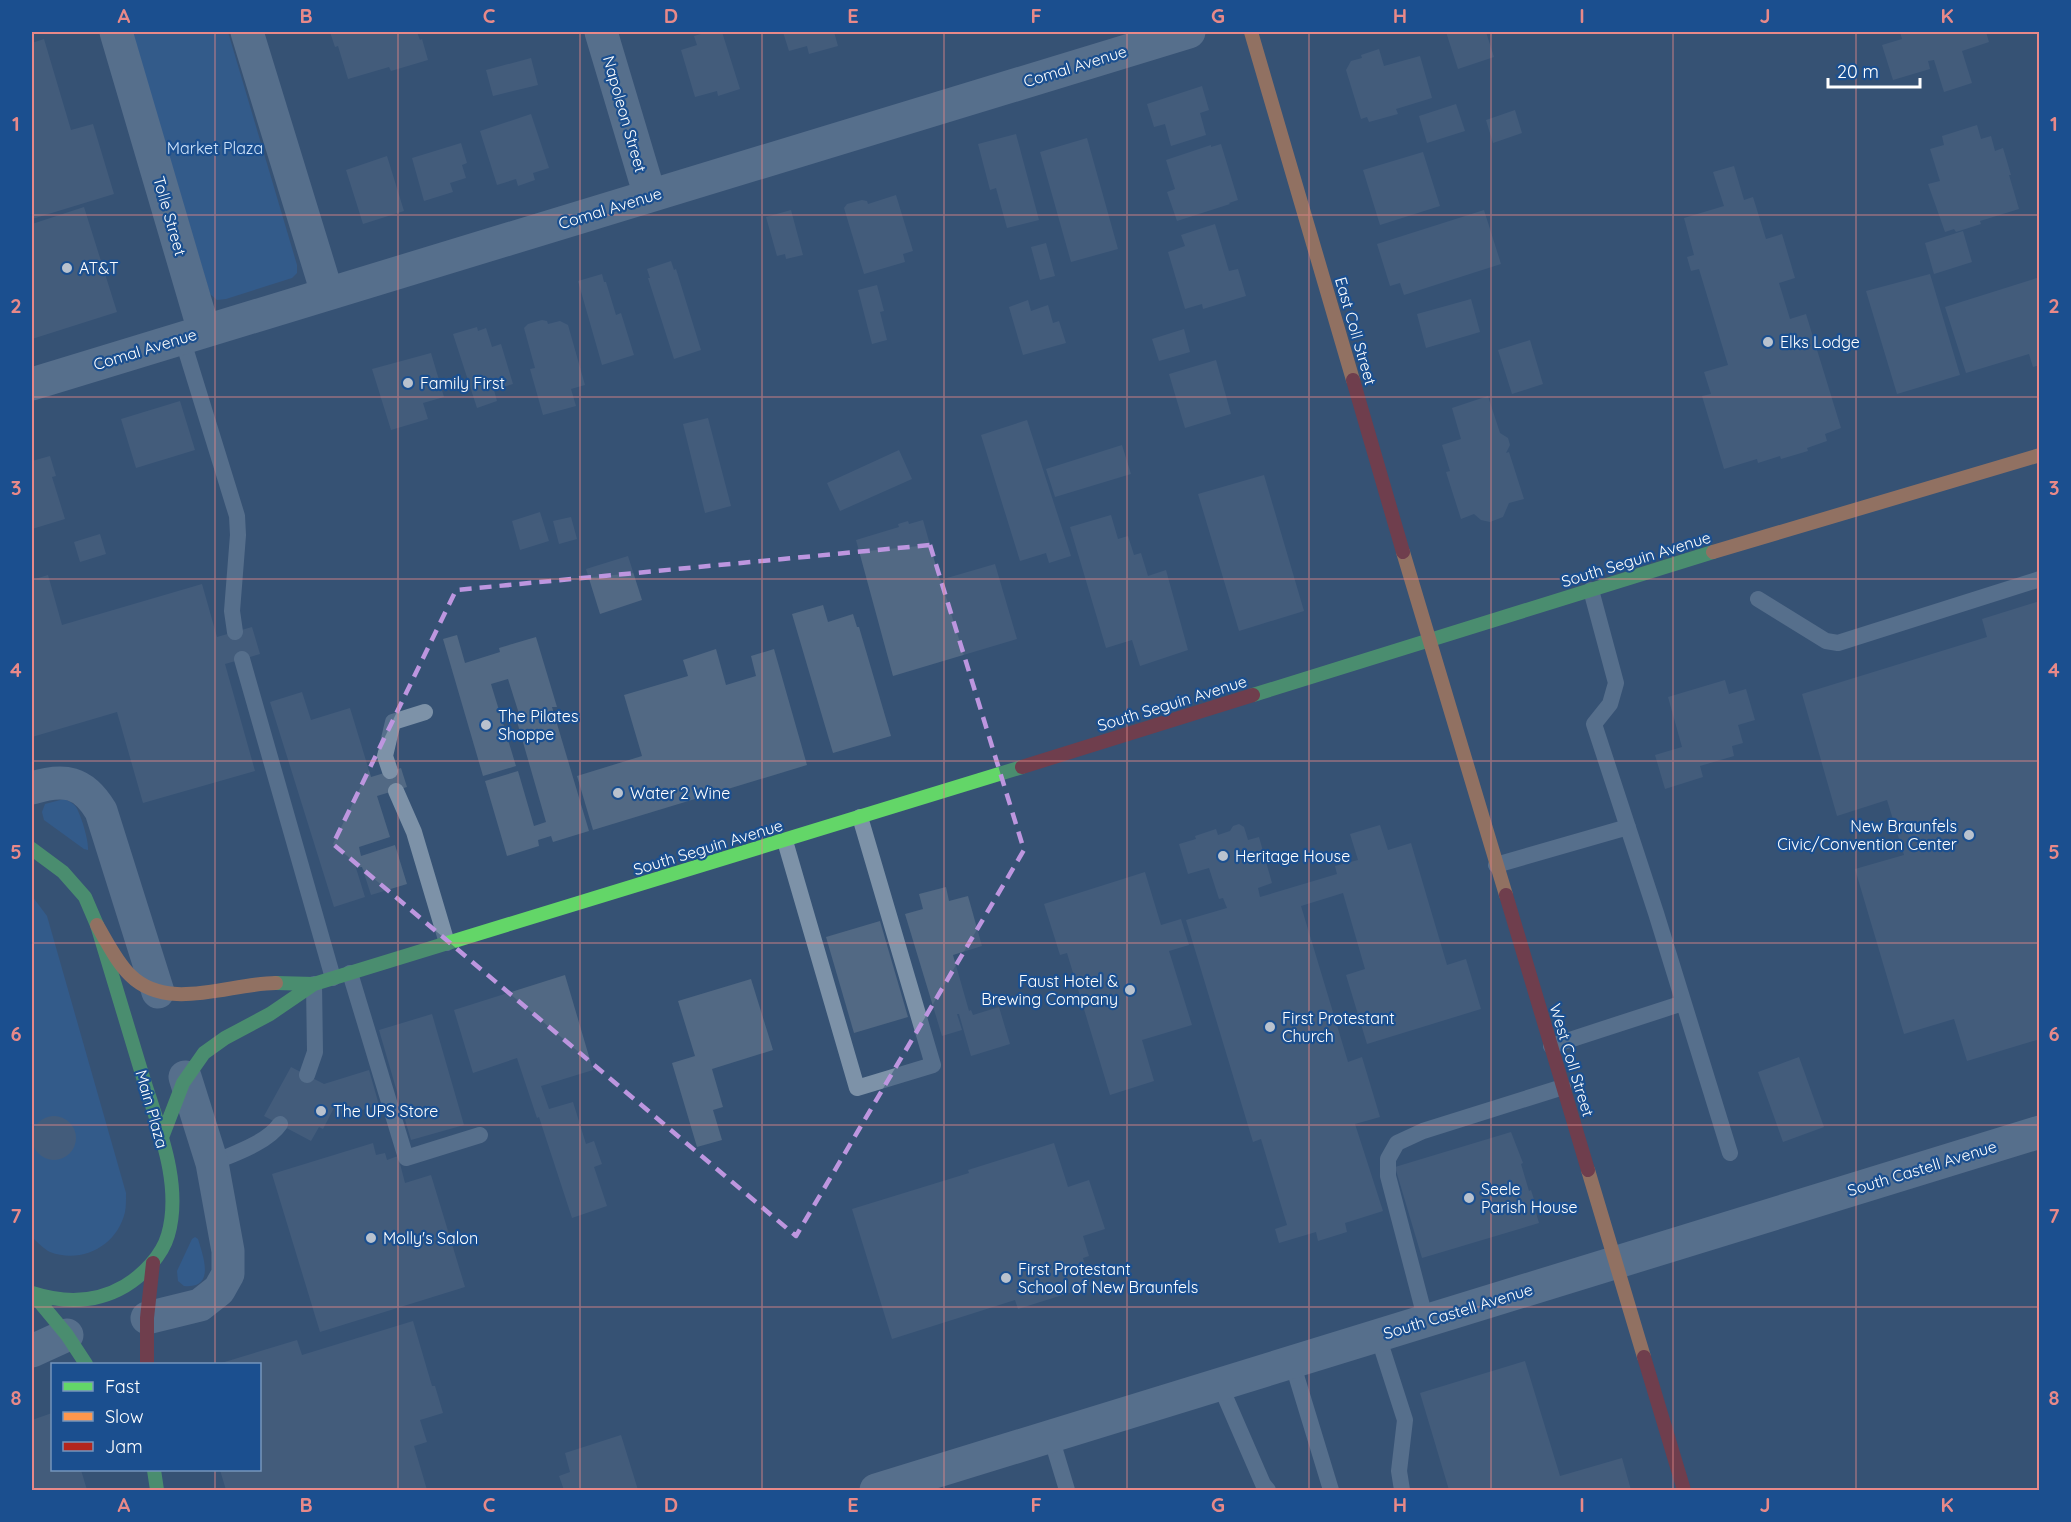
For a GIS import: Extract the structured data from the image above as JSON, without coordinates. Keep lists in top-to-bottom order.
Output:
{
  "streets": {
    "main road": [
      "East Coll Street",
      "South Seguin Avenue",
      "West Coll Street",
      "Main Plaza"
    ],
    "street": [
      "Comal Avenue",
      "Napoleon Street",
      "Tolle Street",
      "South Castell Avenue"
    ]
  },
  "crossings": [
    ["Comal Avenue", "Napoleon Street"],
    ["Comal Avenue", "Tolle Street"],
    ["East Coll Street", "South Seguin Avenue"],
    ["East Coll Street", "West Coll Street"],
    ["South Seguin Avenue", "West Coll Street"],
    ["South Seguin Avenue", "Main Plaza"],
    ["West Coll Street", "South Castell Avenue"]
  ],
  "parks": ["Market Plaza"],
  "places": [
    "AT&T",
    "Elks Lodge",
    "Family First",
    "The Pilates Shoppe",
    "Water 2 Wine",
    "New Braunfels Civic/Convention Center",
    "Heritage House",
    "Faust Hotel & Brewing Company",
    "First Protestant Church",
    "The UPS Store",
    "Seele Parish House",
    "Molly's Salon",
    "First Protestant School of New Braunfels"
  ],
  "legend": ["Fast", "Slow", "Jam"],
  "scale_bar": "20 m",
  "grid": {
    "columns": [
      "A",
      "B",
      "C",
      "D",
      "E",
      "F",
      "G",
      "H",
      "I",
      "J",
      "K"
    ],
    "rows": [
      "1",
      "2",
      "3",
      "4",
      "5",
      "6",
      "7",
      "8"
    ]
  }
}
